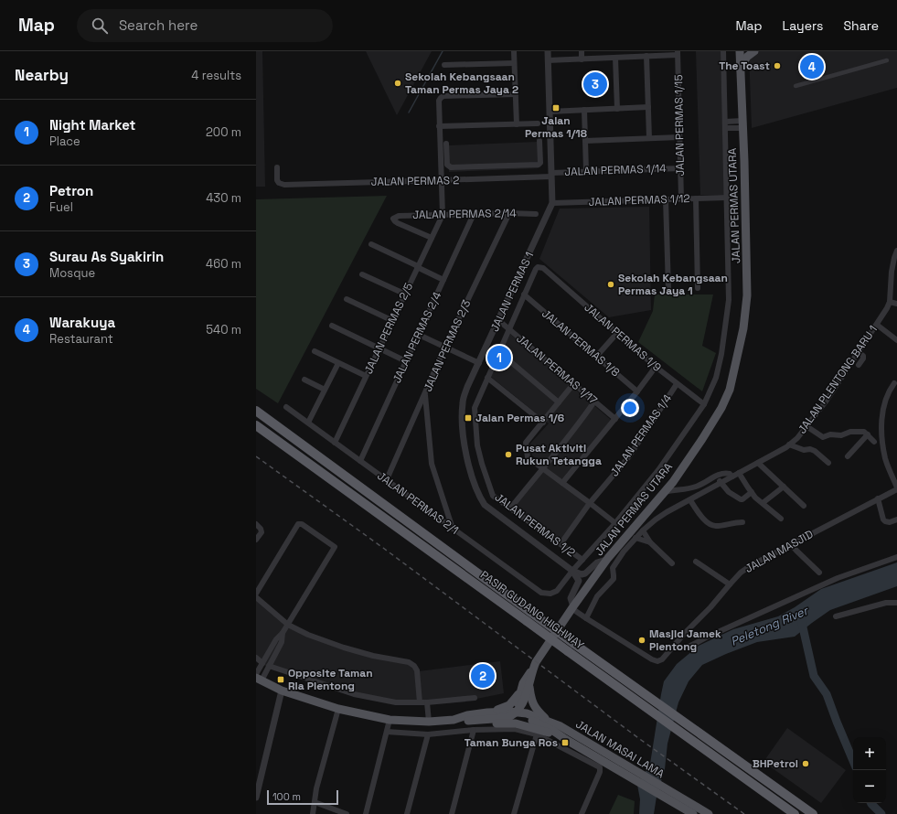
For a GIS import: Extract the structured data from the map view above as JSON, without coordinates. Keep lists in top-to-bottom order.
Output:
{
  "streets": {
    "highway": ["PASIR GUDANG HIGHWAY"],
    "main road": ["JALAN PERMAS UTARA", "JALAN MASAI LAMA"],
    "street": [
      "JALAN PERMAS 1/15",
      "JALAN PERMAS 1/14",
      "JALAN PERMAS 2",
      "JALAN PERMAS 1/12",
      "JALAN PERMAS 2/14",
      "JALAN PERMAS 1",
      "JALAN PERMAS 2/5",
      "JALAN PERMAS 2/4",
      "JALAN PERMAS 1/9",
      "JALAN PERMAS 1/8",
      "JALAN PERMAS 2/3",
      "JALAN PERMAS 1/17",
      "JALAN PLENTONG BARU 1",
      "JALAN PERMAS 1/4",
      "JALAN PERMAS 2/1",
      "JALAN PERMAS 1/2",
      "JALAN MASJID"
    ]
  },
  "crossings": [
    ["JALAN PERMAS 1/15", "JALAN PERMAS 1/14"],
    ["JALAN PERMAS 1/15", "JALAN PERMAS 1/12"],
    ["JALAN PERMAS 1/14", "JALAN PERMAS 2"],
    ["JALAN PERMAS 1/14", "JALAN PERMAS 1"],
    ["JALAN PERMAS 2", "JALAN PERMAS 1"],
    ["JALAN PERMAS 1/12", "JALAN PERMAS 1"],
    ["JALAN PERMAS UTARA", "JALAN MASJID"],
    ["JALAN PERMAS UTARA", "JALAN MASAI LAMA"],
    ["JALAN PERMAS 2/14", "JALAN PERMAS 2/5"],
    ["JALAN PERMAS 2/14", "JALAN PERMAS 2/4"],
    ["JALAN PERMAS 2/14", "JALAN PERMAS 2/3"],
    ["JALAN PERMAS 1", "JALAN PERMAS 1/17"],
    ["JALAN PERMAS 1", "JALAN PERMAS 2/1"],
    ["JALAN PERMAS 2/5", "JALAN PERMAS 2/1"],
    ["JALAN PERMAS 2/4", "JALAN PERMAS 2/1"],
    ["JALAN PERMAS 1/9", "JALAN PERMAS 1/4"],
    ["JALAN PERMAS 1/9", "JALAN PERMAS 1/2"],
    ["JALAN PERMAS 1/8", "JALAN PERMAS 1/2"],
    ["JALAN PERMAS 2/3", "JALAN PERMAS 2/1"],
    ["JALAN PERMAS 1/17", "JALAN PERMAS 1/2"],
    ["JALAN PLENTONG BARU 1", "JALAN MASJID"],
    ["JALAN PERMAS 1/4", "JALAN PERMAS 1/2"]
  ],
  "water": ["Peletong River"],
  "places": {
    "other": [
      "The Toast",
      "Sekolah Kebangsaan Taman Permas Jaya 2",
      "Sekolah Kebangsaan Permas Jaya 1",
      "Pusat Aktiviti Rukun Tetangga",
      "Masjid Jamek Plentong",
      "BHPetrol"
    ],
    "transit": [
      "Jalan Permas 1/18",
      "Jalan Permas 1/6",
      "Opposite Taman Ria Plentong",
      "Taman Bunga Ros"
    ]
  },
  "scale_bar": "100 m",
  "page": {
    "header": "Map",
    "search": "Search here",
    "nav": ["Map", "Layers", "Share"],
    "heading": ["Nearby", "4 results"],
    "pins": [
      "4",
      "3",
      "1",
      "2"
    ],
    "list": [
      {
        "mark": "1",
        "name": "Night Market",
        "note": "Place",
        "value": "200 m"
      },
      {
        "mark": "2",
        "name": "Petron",
        "note": "Fuel",
        "value": "430 m"
      },
      {
        "mark": "3",
        "name": "Surau As Syakirin",
        "note": "Mosque",
        "value": "460 m"
      },
      {
        "mark": "4",
        "name": "Warakuya",
        "note": "Restaurant",
        "value": "540 m"
      }
    ],
    "map_buttons": ["+", "−"],
    "scale": "100 m"
  }
}
